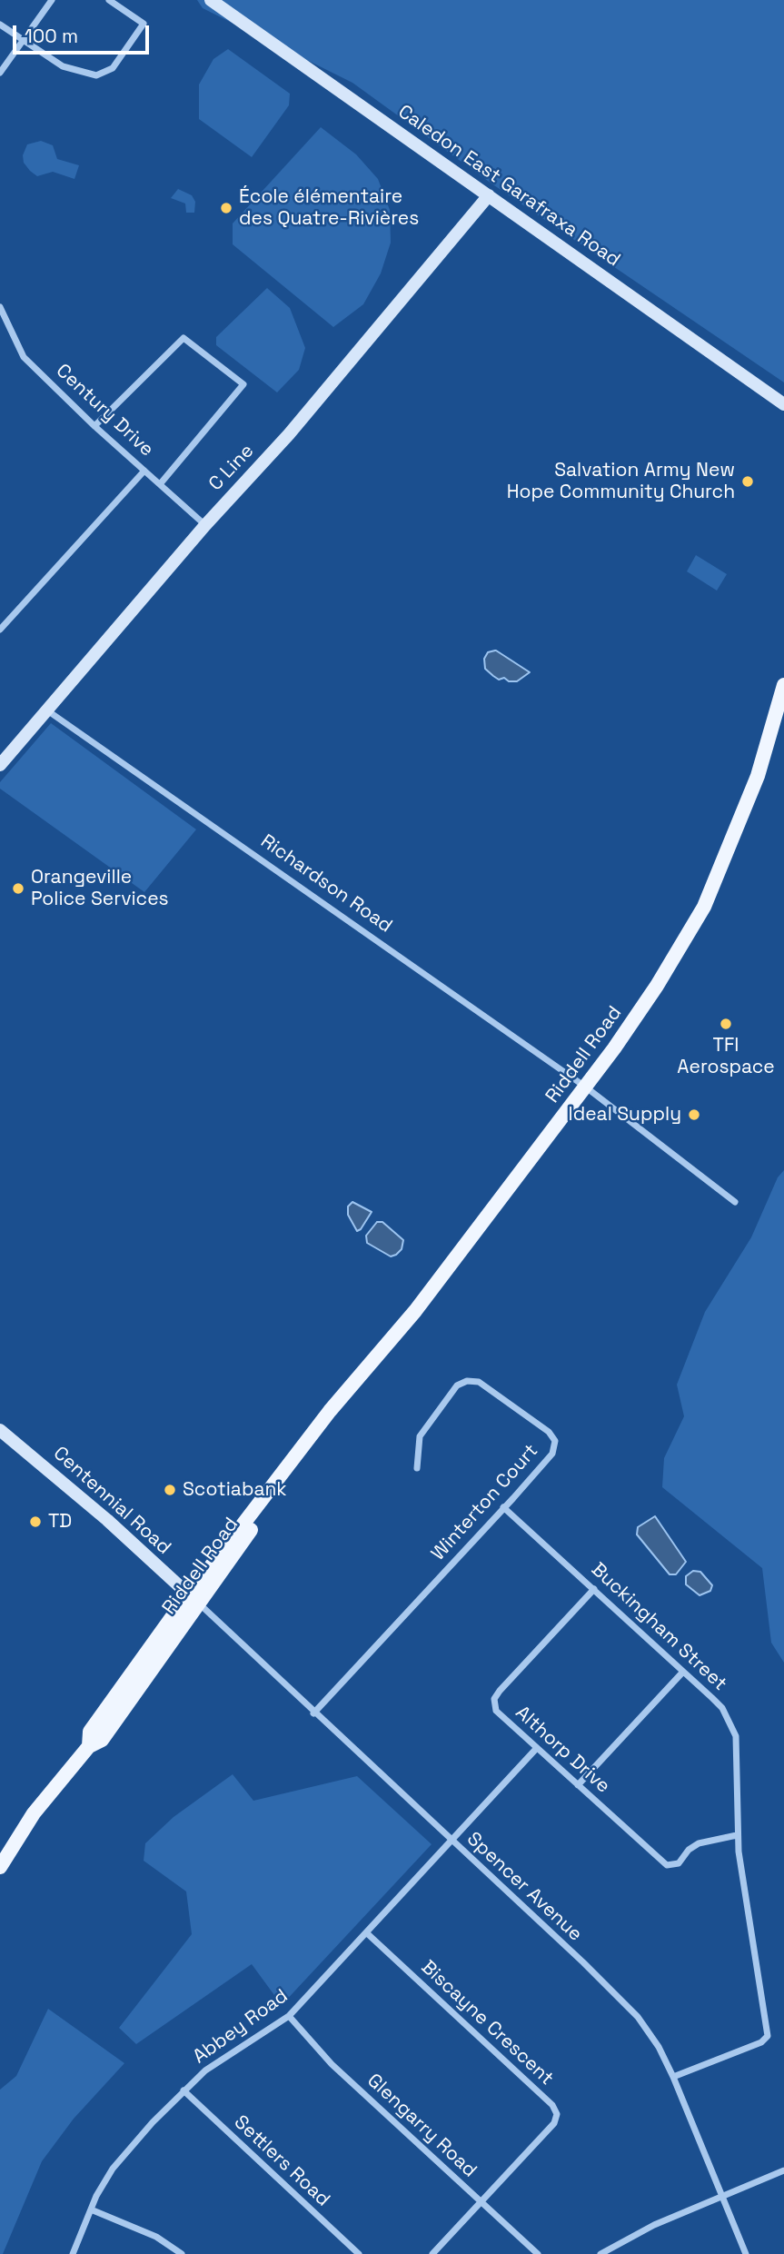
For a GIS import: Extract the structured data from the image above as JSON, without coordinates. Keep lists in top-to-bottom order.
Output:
{
  "streets": {
    "main road": ["Riddell Road"],
    "street": [
      "Caledon East Garafraxa Road",
      "Century Drive",
      "C Line",
      "Richardson Road",
      "Centennial Road",
      "Winterton Court",
      "Buckingham Street",
      "Althorp Drive",
      "Spencer Avenue",
      "Biscayne Crescent",
      "Abbey Road",
      "Glengarry Road",
      "Settlers Road"
    ]
  },
  "crossings": [
    ["Caledon East Garafraxa Road", "C Line"],
    ["Century Drive", "C Line"],
    ["C Line", "Richardson Road"],
    ["Richardson Road", "Riddell Road"],
    ["Riddell Road", "Centennial Road"],
    ["Riddell Road", "Spencer Avenue"],
    ["Centennial Road", "Spencer Avenue"],
    ["Winterton Court", "Buckingham Street"],
    ["Winterton Court", "Spencer Avenue"],
    ["Buckingham Street", "Althorp Drive"],
    ["Buckingham Street", "Spencer Avenue"],
    ["Althorp Drive", "Abbey Road"],
    ["Spencer Avenue", "Abbey Road"],
    ["Biscayne Crescent", "Abbey Road"],
    ["Biscayne Crescent", "Glengarry Road"],
    ["Abbey Road", "Glengarry Road"],
    ["Abbey Road", "Settlers Road"]
  ],
  "places": [
    "École élémentaire des Quatre-Rivières",
    "Salvation Army New Hope Community Church",
    "Orangeville Police Services",
    "TFI Aerospace",
    "Ideal Supply",
    "Scotiabank",
    "TD"
  ],
  "scale_bar": "100 m"
}
